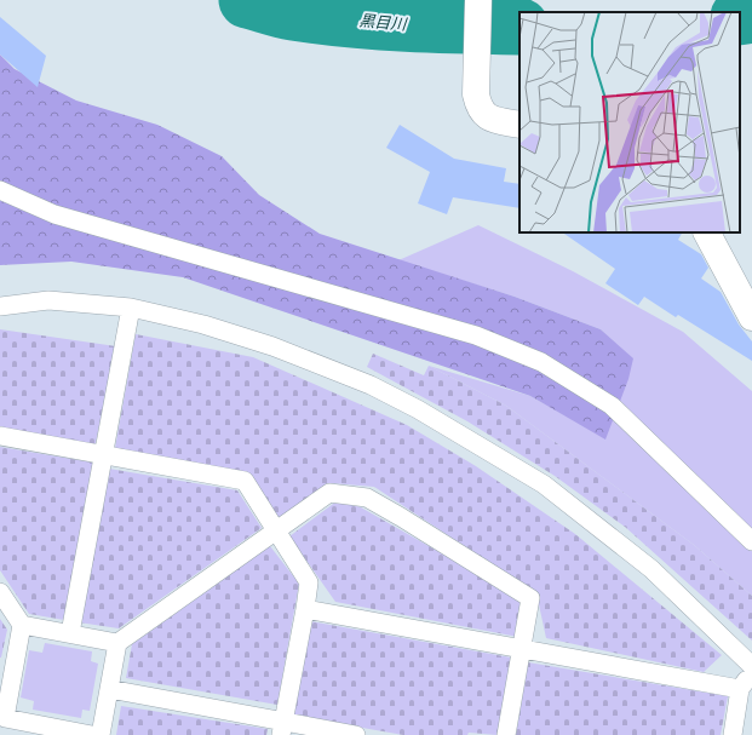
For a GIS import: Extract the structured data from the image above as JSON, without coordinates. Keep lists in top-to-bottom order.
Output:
{
  "water": ["黒目川"]
}
